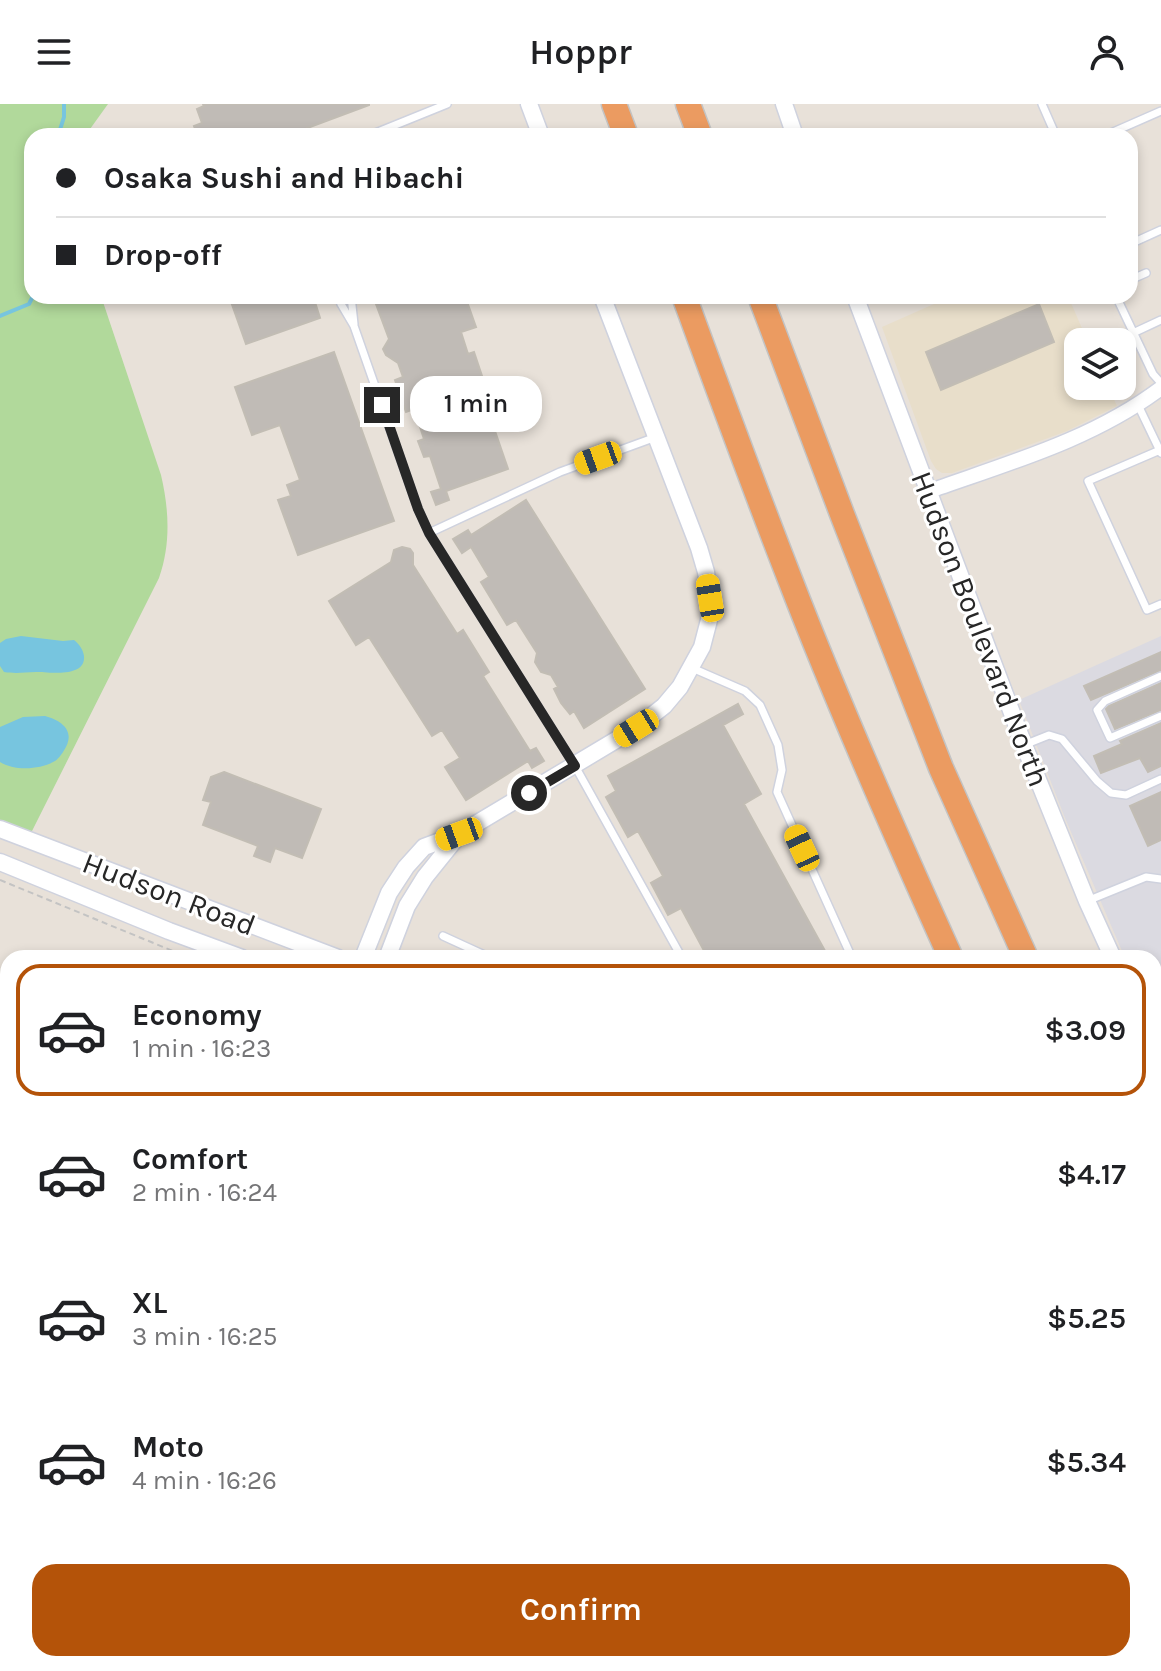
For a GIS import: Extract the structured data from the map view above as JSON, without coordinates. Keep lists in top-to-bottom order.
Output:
{
  "streets": {
    "street": ["Hudson Boulevard North", "Hudson Road"]
  },
  "page": {
    "header": "Hoppr",
    "banner": ["Osaka Sushi and Hibachi", "Drop-off"],
    "bubble": "1 min",
    "list": [
      {
        "name": "Economy",
        "note": "1 min · 16:23",
        "value": "$3.09"
      },
      {
        "name": "Comfort",
        "note": "2 min · 16:24",
        "value": "$4.17"
      },
      {
        "name": "XL",
        "note": "3 min · 16:25",
        "value": "$5.25"
      },
      {
        "name": "Moto",
        "note": "4 min · 16:26",
        "value": "$5.34"
      }
    ],
    "buttons": "Confirm"
  }
}
